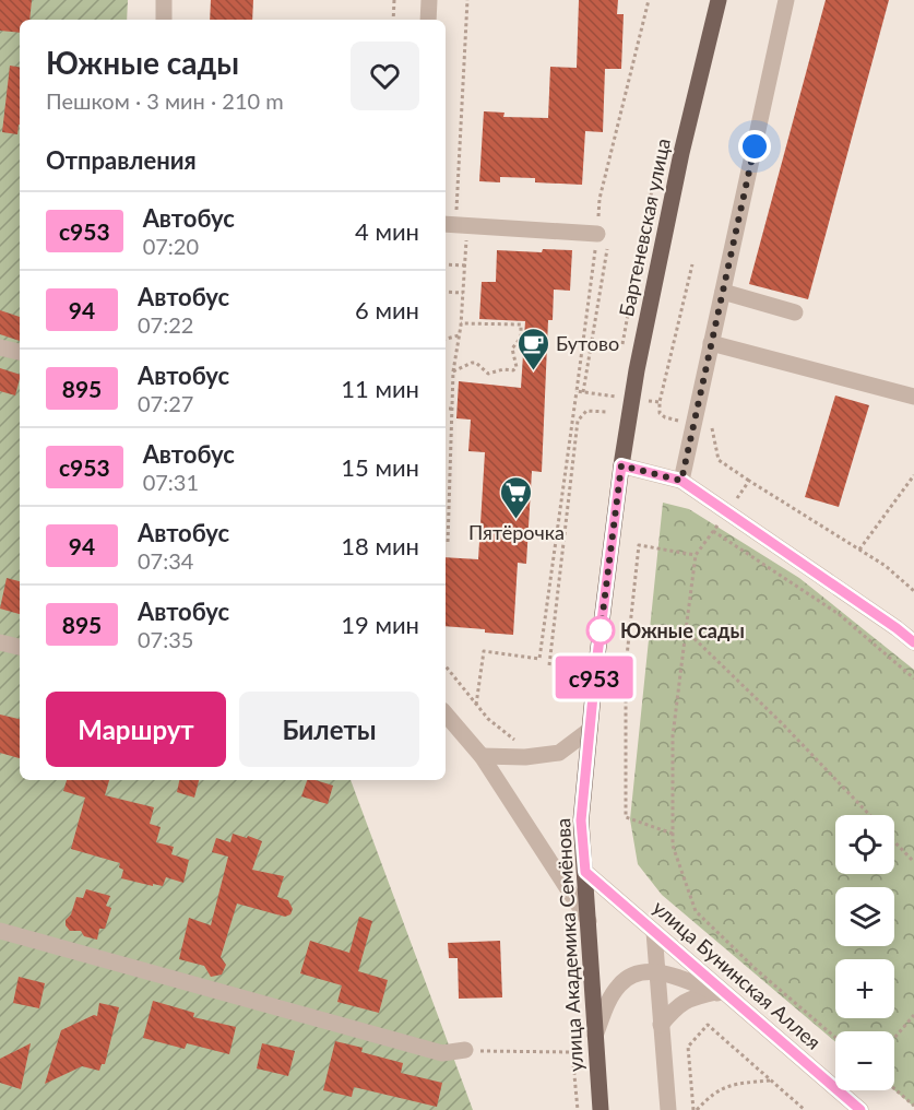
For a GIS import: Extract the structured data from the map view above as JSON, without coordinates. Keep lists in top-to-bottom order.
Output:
{
  "streets": {
    "main road": ["Бартеневская улица", "улица Академика Семёнова"],
    "street": ["улица Бунинская Аллея"]
  },
  "crossings": [
    ["Бартеневская улица", "улица Академика Семёнова"],
    ["улица Академика Семёнова", "улица Бунинская Аллея"]
  ],
  "places": {
    "cafe": ["Бутово"],
    "supermarket": ["Пятёрочка"],
    "other": ["Южные сады"]
  },
  "lines": ["bus line с953"],
  "page": {
    "on_map": "с953",
    "heading": [
      ["Южные сады", "Пешком · 3 мин · 210 m"],
      "Отправления"
    ],
    "list": [
      {
        "mark": "с953",
        "name": "Автобус",
        "note": "07:20",
        "value": "4 мин"
      },
      {
        "mark": "94",
        "name": "Автобус",
        "note": "07:22",
        "value": "6 мин"
      },
      {
        "mark": "895",
        "name": "Автобус",
        "note": "07:27",
        "value": "11 мин"
      },
      {
        "mark": "с953",
        "name": "Автобус",
        "note": "07:31",
        "value": "15 мин"
      },
      {
        "mark": "94",
        "name": "Автобус",
        "note": "07:34",
        "value": "18 мин"
      },
      {
        "mark": "895",
        "name": "Автобус",
        "note": "07:35",
        "value": "19 мин"
      }
    ],
    "buttons": ["Маршрут", "Билеты"],
    "map_buttons": ["+", "−"]
  }
}
